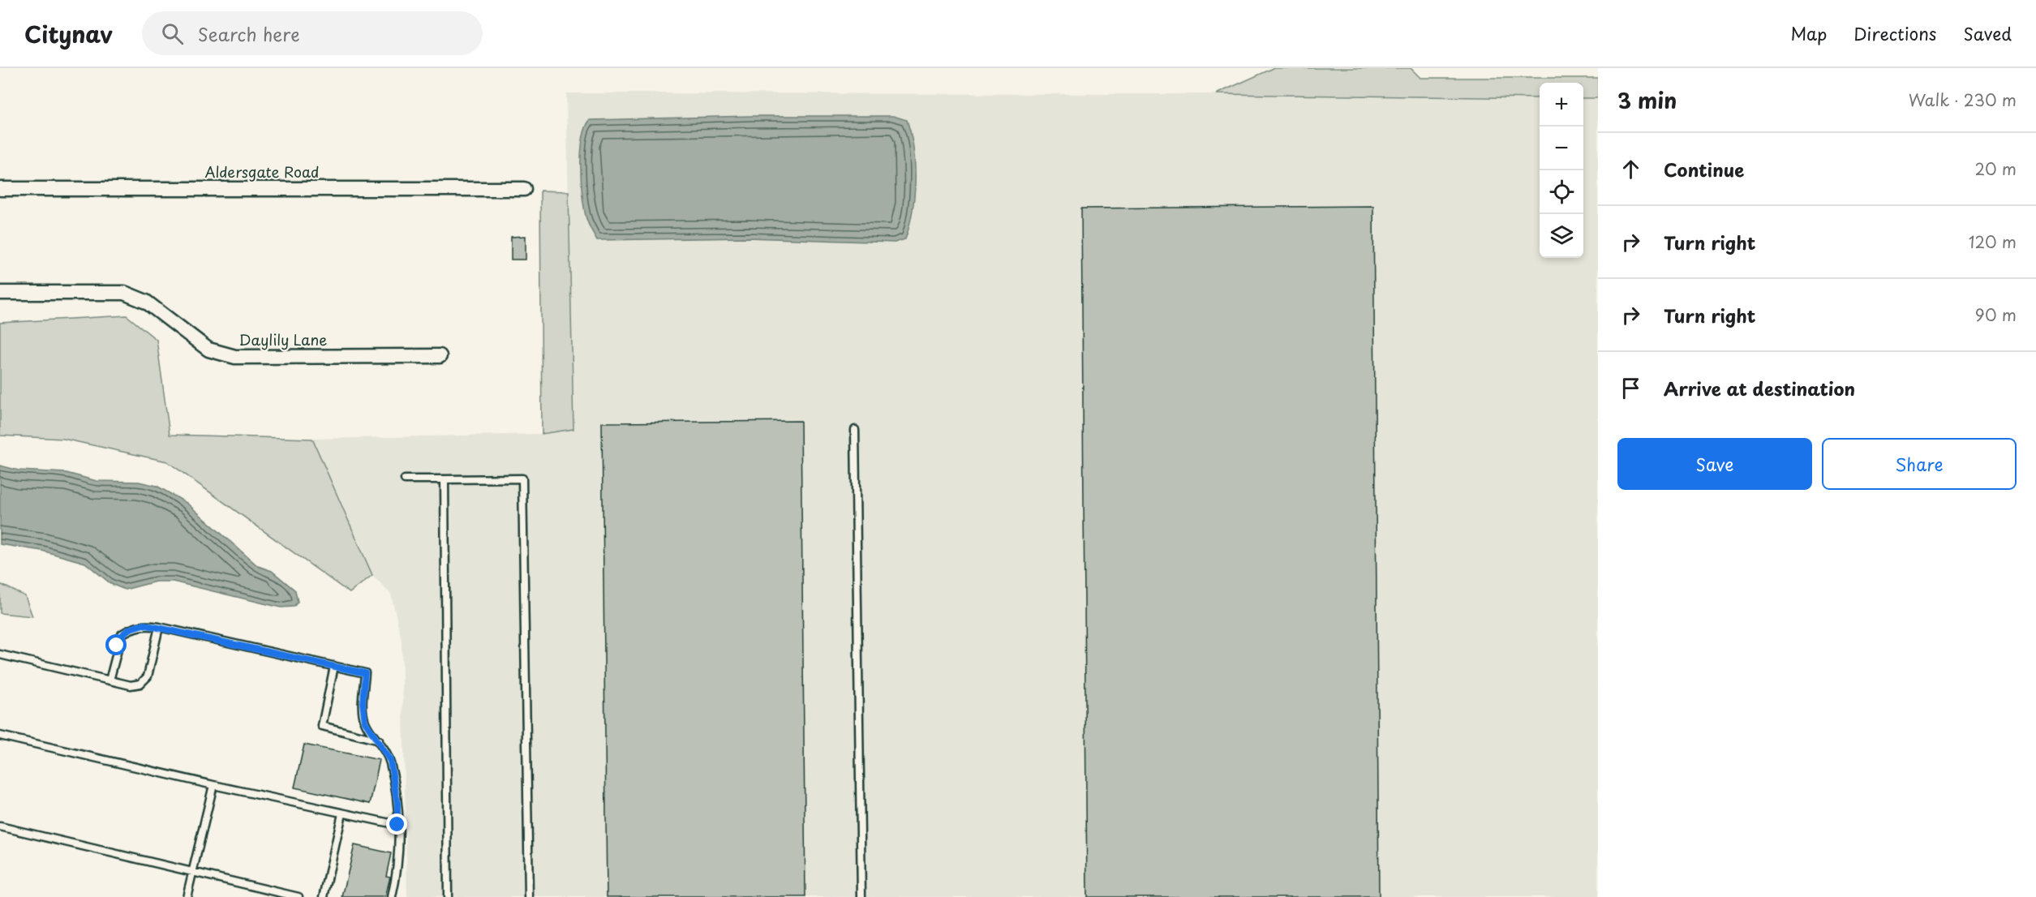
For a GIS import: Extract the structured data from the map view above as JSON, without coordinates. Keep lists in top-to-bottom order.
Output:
{
  "streets": {
    "street": ["Aldersgate Road", "Daylily Lane"]
  },
  "page": {
    "header": "Citynav",
    "search": "Search here",
    "nav": ["Map", "Directions", "Saved"],
    "heading": ["3 min", "Walk · 230 m"],
    "map_buttons": ["+", "−"],
    "list": [
      ["Continue", "20 m"],
      ["Turn right", "120 m"],
      ["Turn right", "90 m"],
      "Arrive at destination"
    ],
    "buttons": ["Save", "Share"]
  }
}
